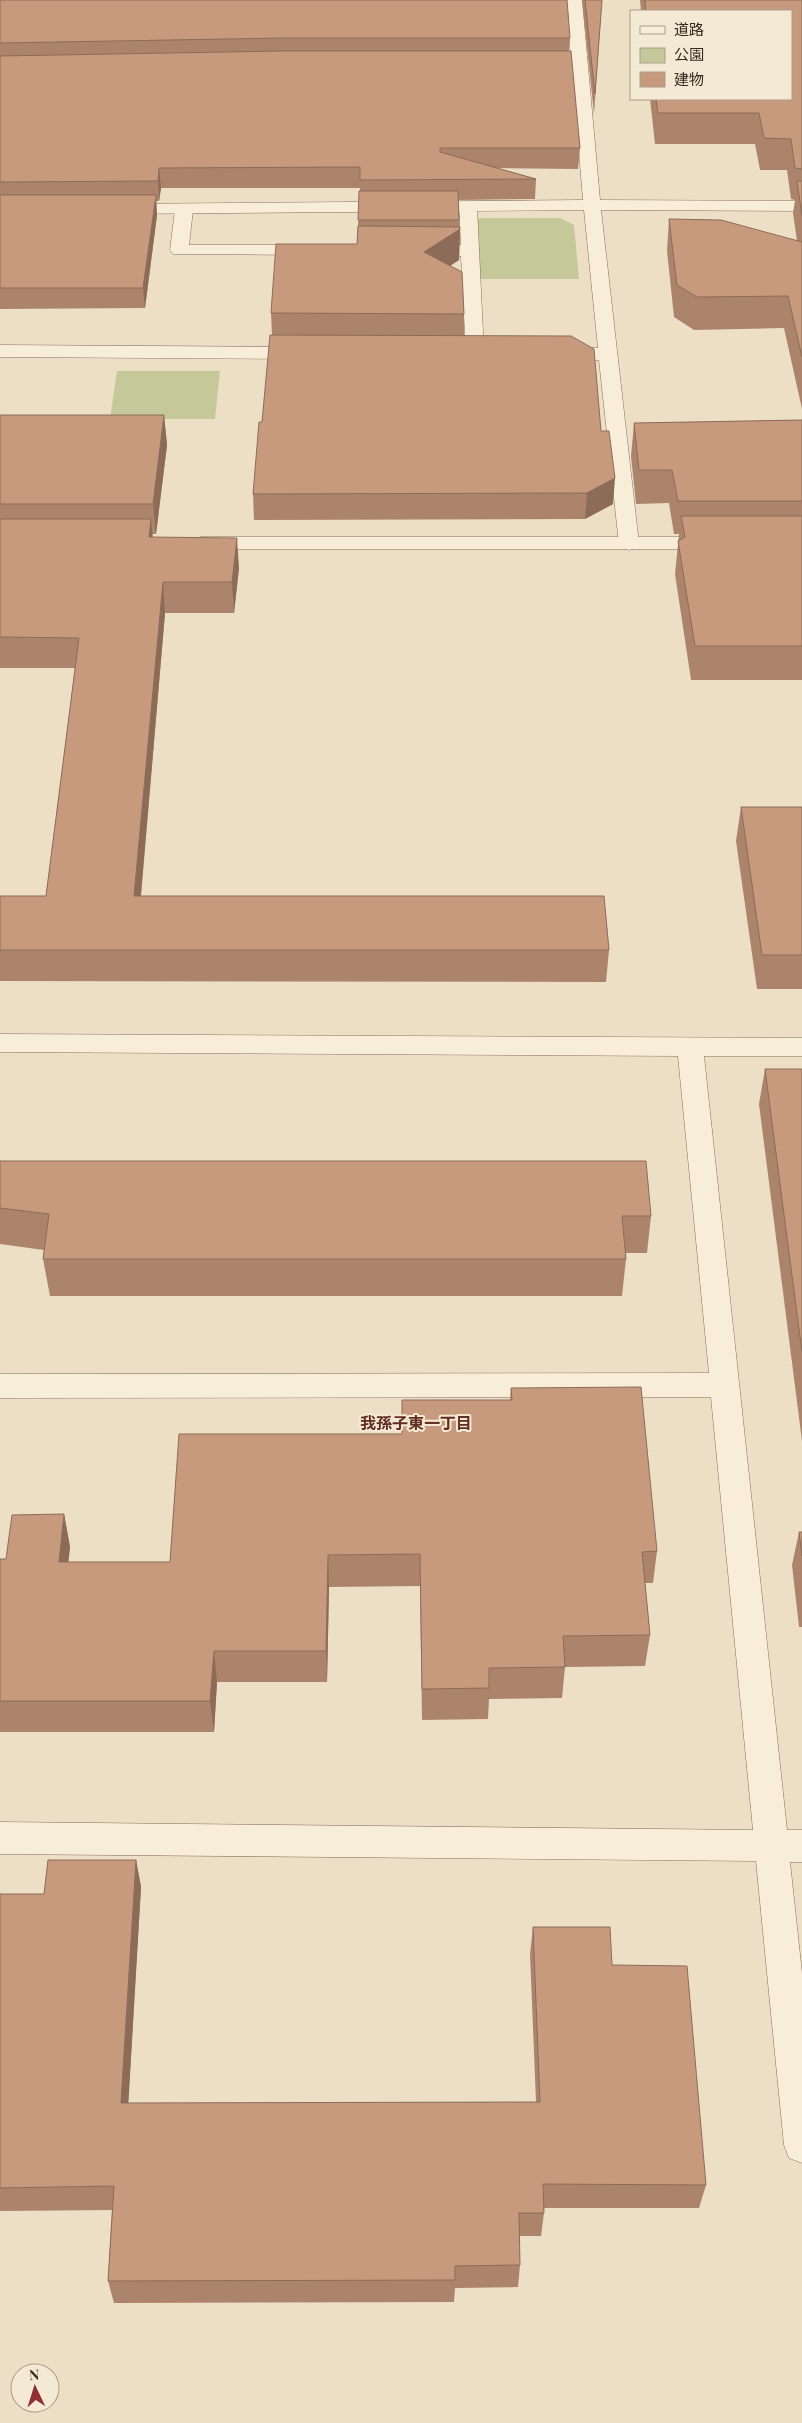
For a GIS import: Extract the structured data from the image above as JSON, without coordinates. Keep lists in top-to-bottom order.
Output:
{
  "districts": ["我孫子東一丁目"],
  "legend": ["道路", "公園", "建物"],
  "north": "top"
}
